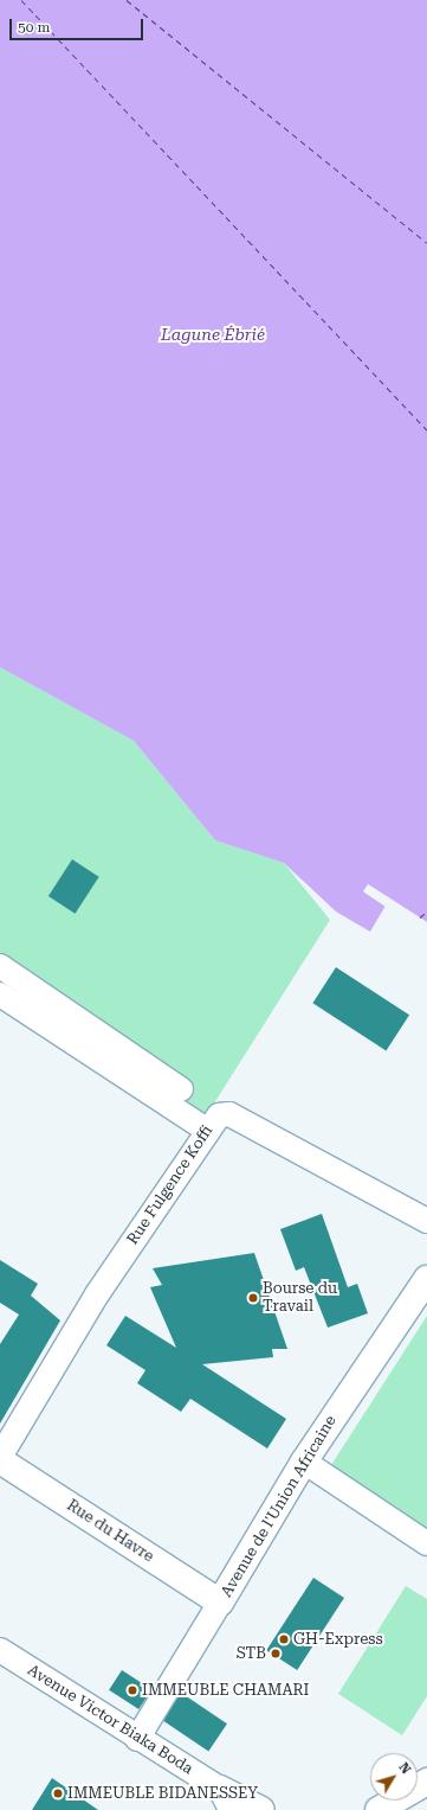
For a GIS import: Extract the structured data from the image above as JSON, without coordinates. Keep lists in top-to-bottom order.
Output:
{
  "streets": {
    "main road": ["Avenue de l'Union Africaine", "Rue du Havre"],
    "street": ["Rue Fulgence Koffi", "Avenue Victor Biaka Boda"]
  },
  "crossings": [
    ["Avenue de l'Union Africaine", "Rue du Havre"],
    ["Avenue de l'Union Africaine", "Avenue Victor Biaka Boda"]
  ],
  "water": ["Lagune Ébrié"],
  "places": [
    "Bourse du Travail",
    "GH-Express",
    "STB",
    "IMMEUBLE CHAMARI",
    "IMMEUBLE BIDANESSEY"
  ],
  "scale_bar": "50 m",
  "north": "top right"
}
